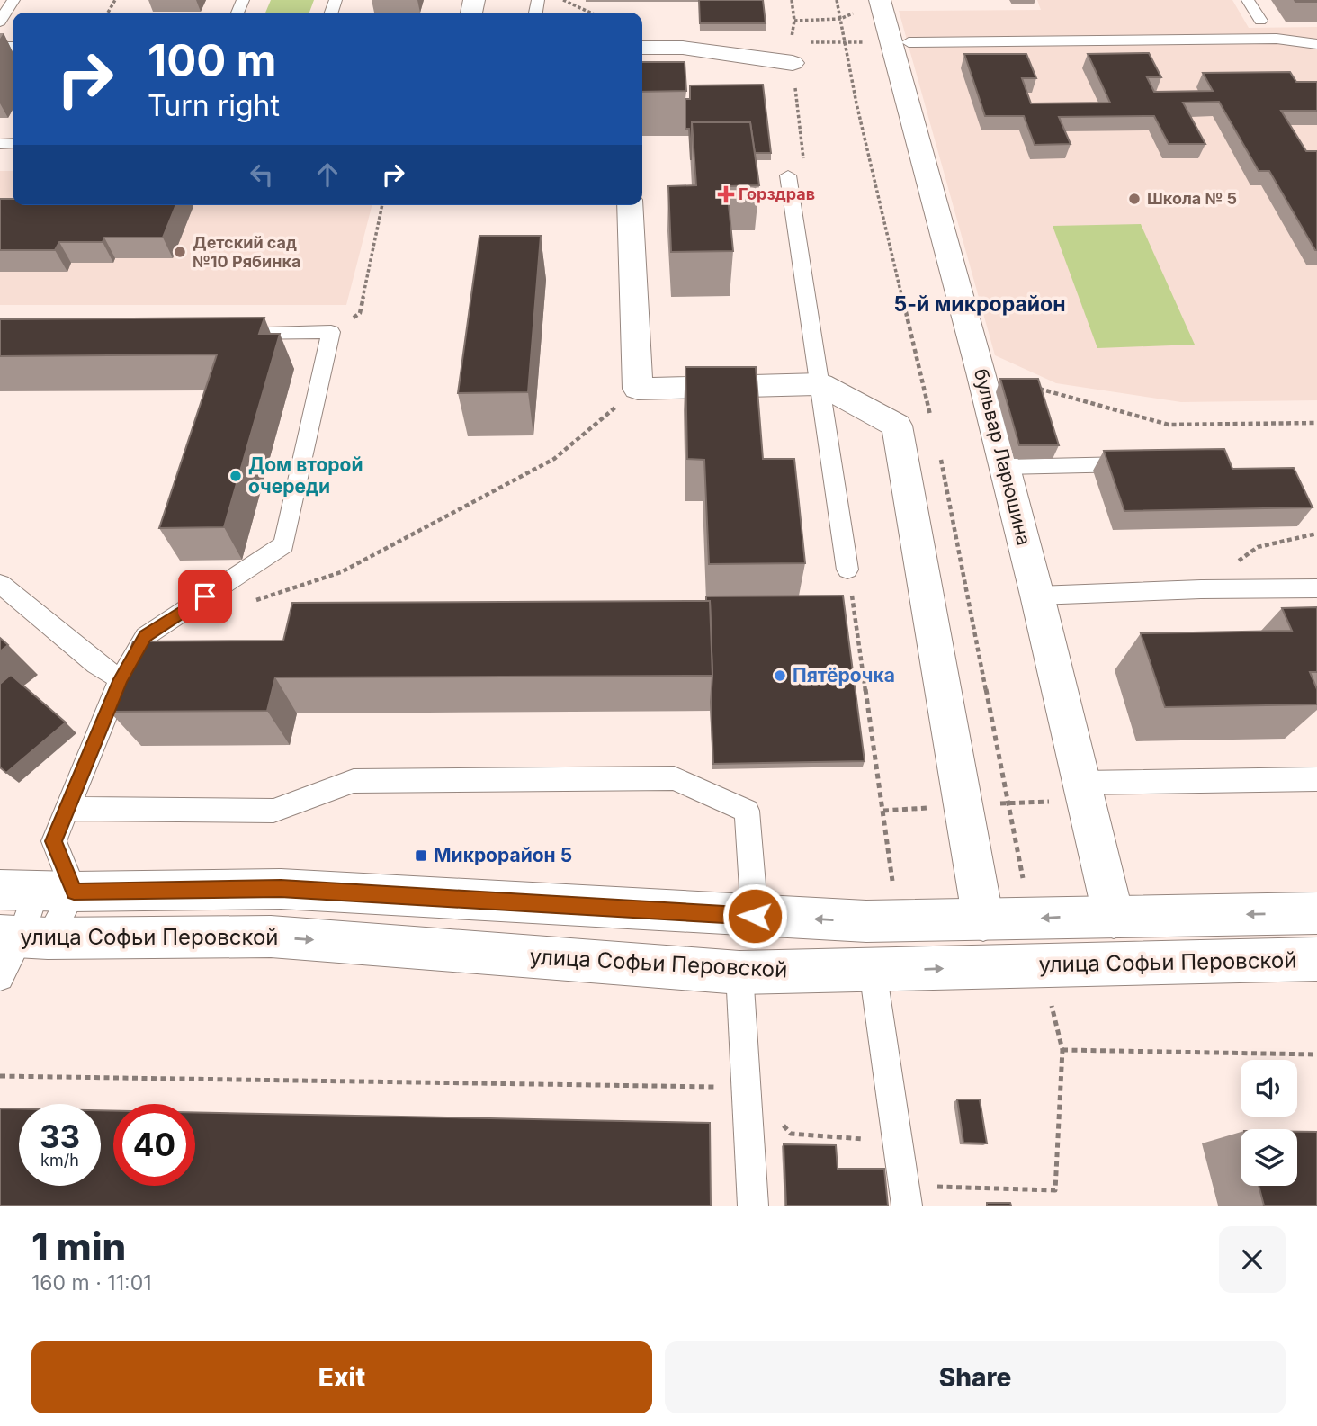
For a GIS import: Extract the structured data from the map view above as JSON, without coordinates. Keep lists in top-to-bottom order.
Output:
{
  "streets": {
    "street": ["бульвар Ларюшина", "улица Софьи Перовской"]
  },
  "districts": ["5-й микрорайон"],
  "places": {
    "health": ["Горздрав"],
    "other": [
      "Школа № 5",
      "Детский сад №10 Рябинка",
      "Дом второй очереди",
      "Пятёрочка"
    ],
    "transit": ["Микрорайон 5"]
  },
  "page": {
    "turn": ["100 m", "Turn right"],
    "speed": "33 km/h",
    "limit": "40",
    "heading": ["1 min", "160 m · 11:01"],
    "buttons": ["Exit", "Share"]
  }
}
